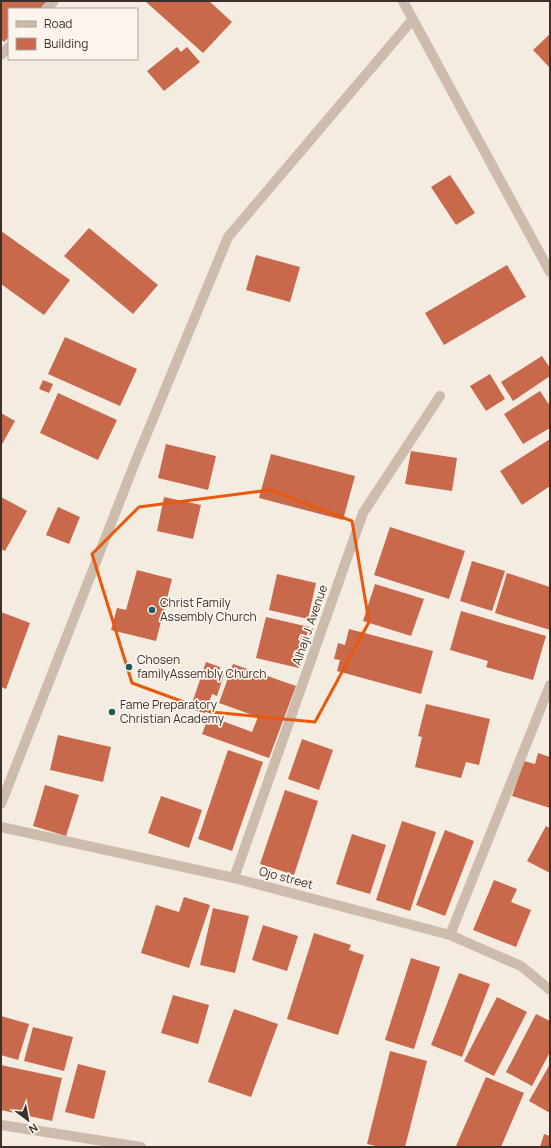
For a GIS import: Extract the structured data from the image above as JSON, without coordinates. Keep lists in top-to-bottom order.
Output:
{
  "streets": {
    "street": ["Alhaji J. Avenue", "Ojo street"]
  },
  "crossings": [
    ["Alhaji J. Avenue", "Ojo street"]
  ],
  "places": ["Christ Family Assembly Church", "Chosen familyAssembly Church", "Fame Preparatory Christian Academy"],
  "legend": ["Road", "Building"],
  "north": "bottom right"
}
